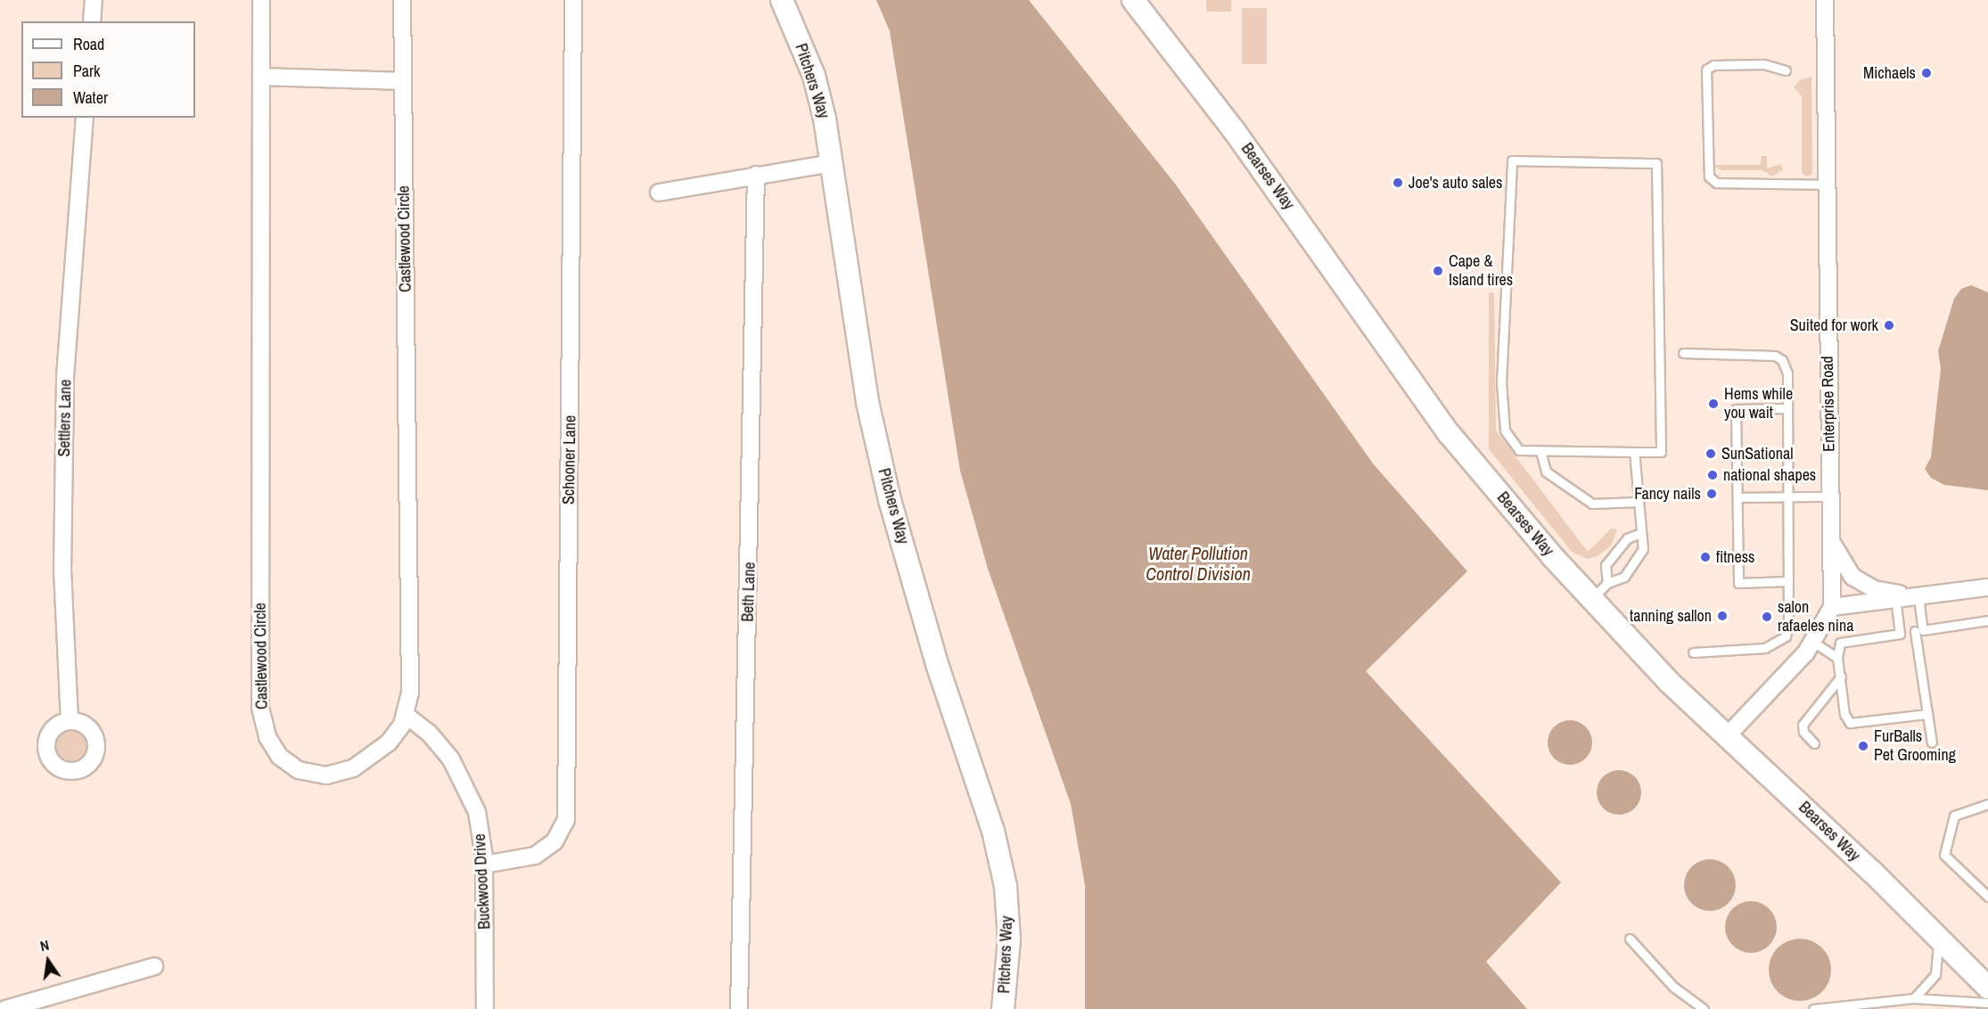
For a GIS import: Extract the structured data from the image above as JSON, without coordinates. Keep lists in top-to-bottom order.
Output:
{
  "streets": {
    "main road": ["Pitchers Way", "Bearses Way"],
    "street": [
      "Castlewood Circle",
      "Enterprise Road",
      "Settlers Lane",
      "Schooner Lane",
      "Beth Lane",
      "Buckwood Drive"
    ]
  },
  "crossings": [
    ["Bearses Way", "Enterprise Road"],
    ["Castlewood Circle", "Buckwood Drive"],
    ["Schooner Lane", "Buckwood Drive"]
  ],
  "water": ["Water Pollution Control Division"],
  "places": [
    "Michaels",
    "Joe's auto sales",
    "Cape & Island tires",
    "Suited for work",
    "Hems while you wait",
    "SunSational",
    "national shapes",
    "Fancy nails",
    "fitness",
    "tanning sallon",
    "salon rafaeles nina",
    "FurBalls Pet Grooming"
  ],
  "legend": ["Road", "Park", "Water"],
  "north": "top"
}
